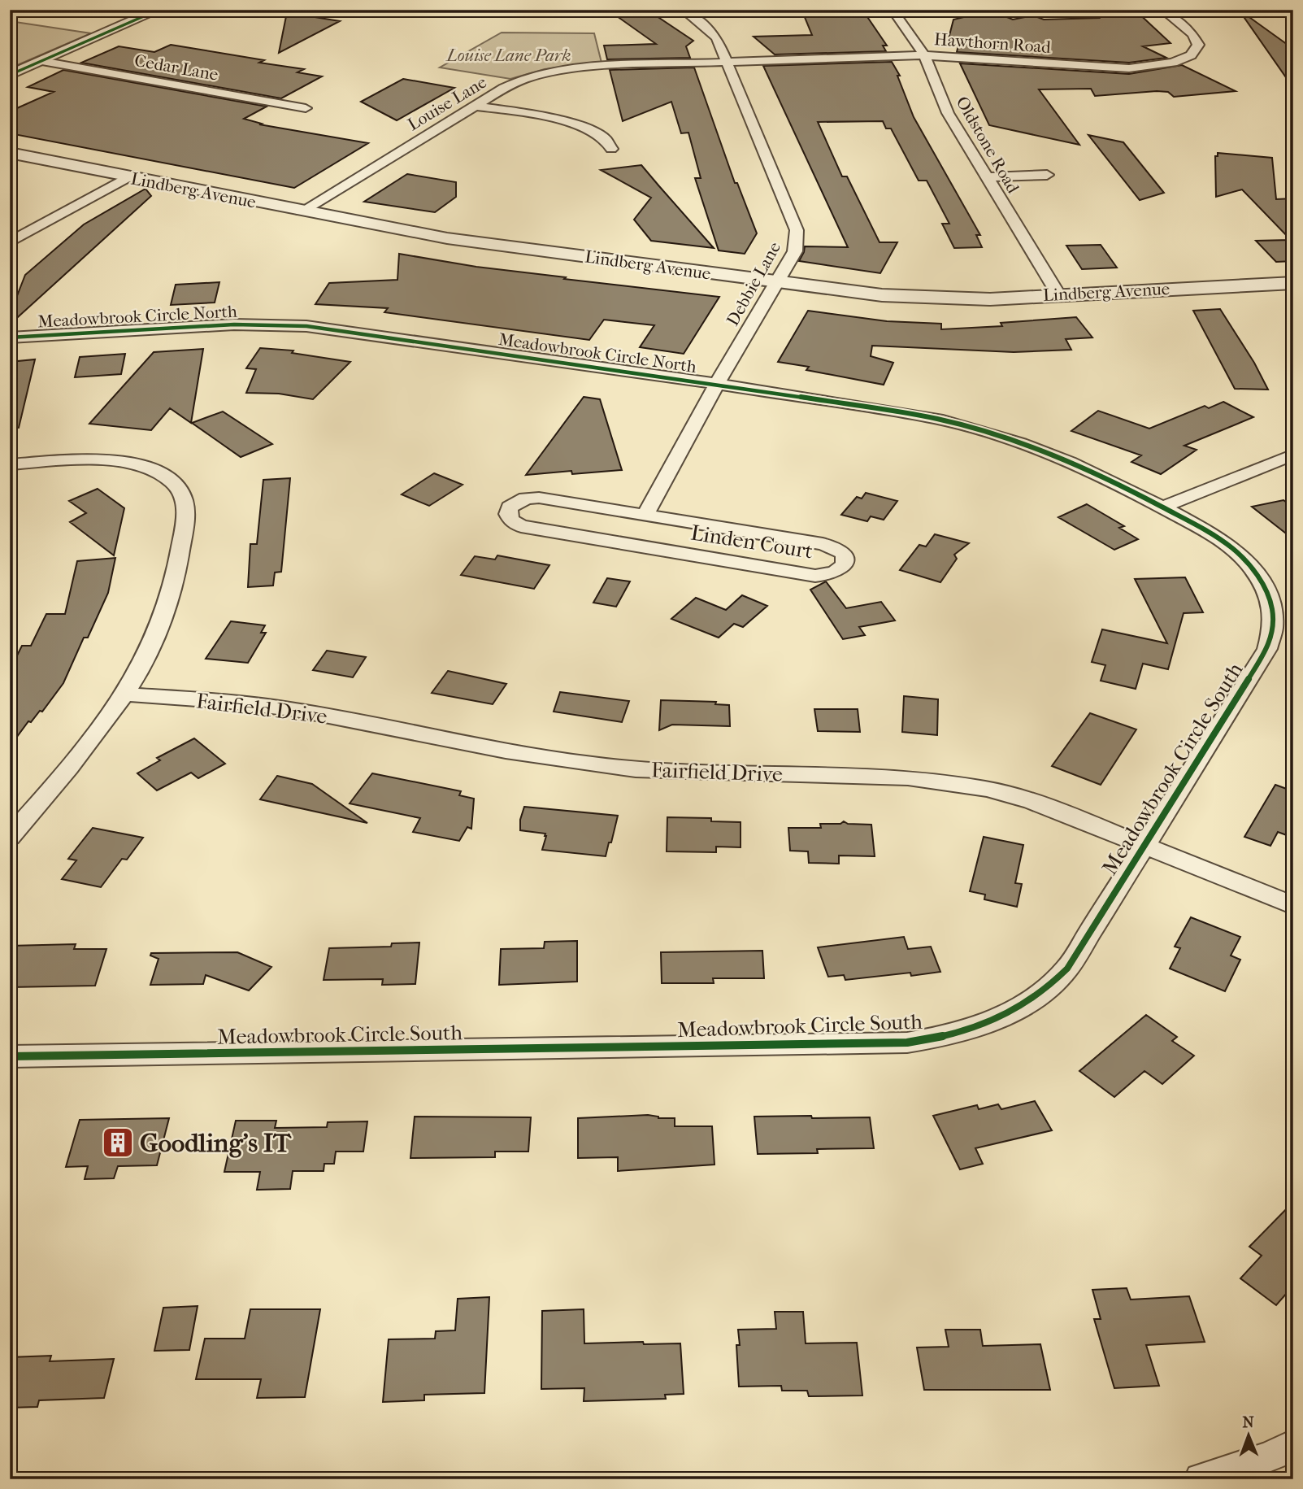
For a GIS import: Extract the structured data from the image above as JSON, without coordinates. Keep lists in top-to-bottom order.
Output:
{
  "streets": {
    "street": [
      "Hawthorn Road",
      "Cedar Lane",
      "Louise Lane",
      "Oldstone Road",
      "Lindberg Avenue",
      "Debbie Lane",
      "Meadowbrook Circle North",
      "Linden Court",
      "Fairfield Drive",
      "Meadowbrook Circle South"
    ]
  },
  "crossings": [
    ["Hawthorn Road", "Louise Lane"],
    ["Hawthorn Road", "Oldstone Road"],
    ["Hawthorn Road", "Debbie Lane"],
    ["Louise Lane", "Lindberg Avenue"],
    ["Louise Lane", "Debbie Lane"],
    ["Oldstone Road", "Lindberg Avenue"],
    ["Lindberg Avenue", "Debbie Lane"],
    ["Debbie Lane", "Meadowbrook Circle North"],
    ["Debbie Lane", "Linden Court"],
    ["Meadowbrook Circle North", "Meadowbrook Circle South"],
    ["Fairfield Drive", "Meadowbrook Circle South"]
  ],
  "parks": ["Louise Lane Park"],
  "places": {
    "building": ["Goodling's IT"]
  },
  "north": "top"
}
